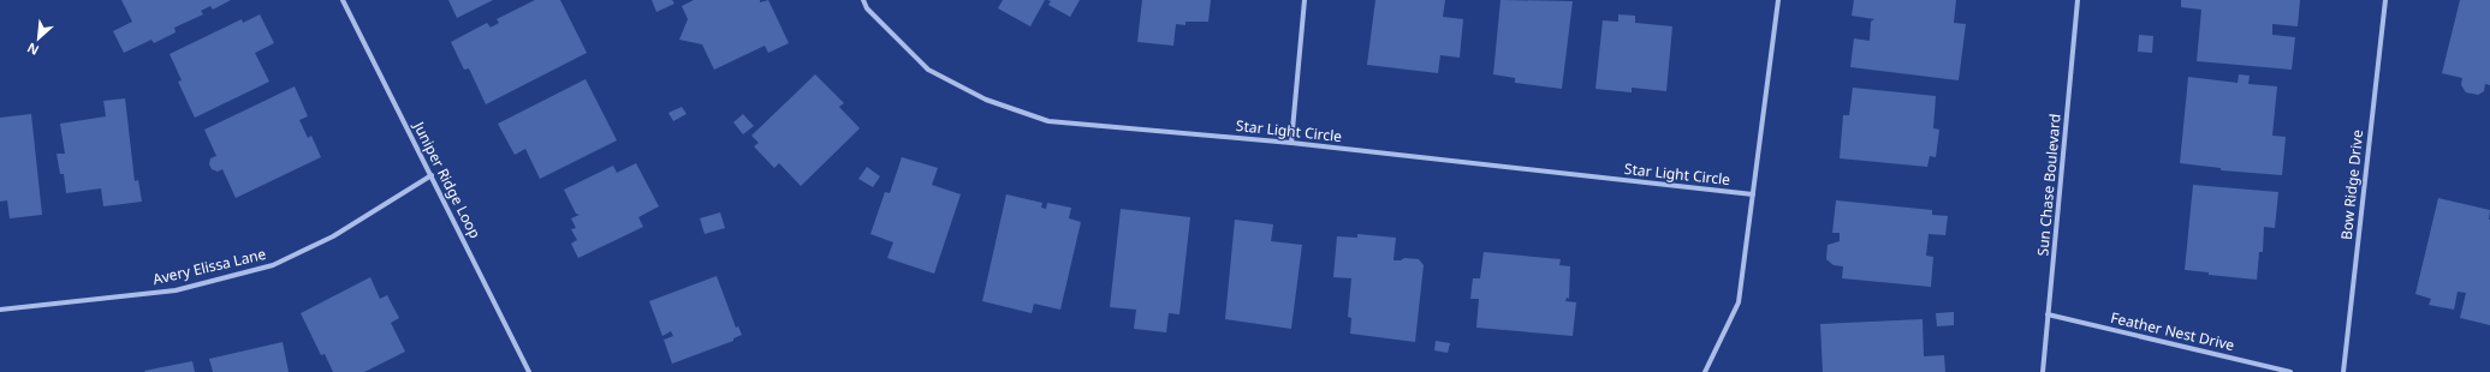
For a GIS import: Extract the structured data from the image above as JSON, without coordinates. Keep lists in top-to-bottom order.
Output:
{
  "streets": {
    "street": [
      "Star Light Circle",
      "Juniper Ridge Loop",
      "Sun Chase Boulevard",
      "Bow Ridge Drive",
      "Avery Elissa Lane",
      "Feather Nest Drive"
    ]
  },
  "crossings": [
    ["Juniper Ridge Loop", "Avery Elissa Lane"],
    ["Sun Chase Boulevard", "Feather Nest Drive"]
  ],
  "north": "bottom left"
}
